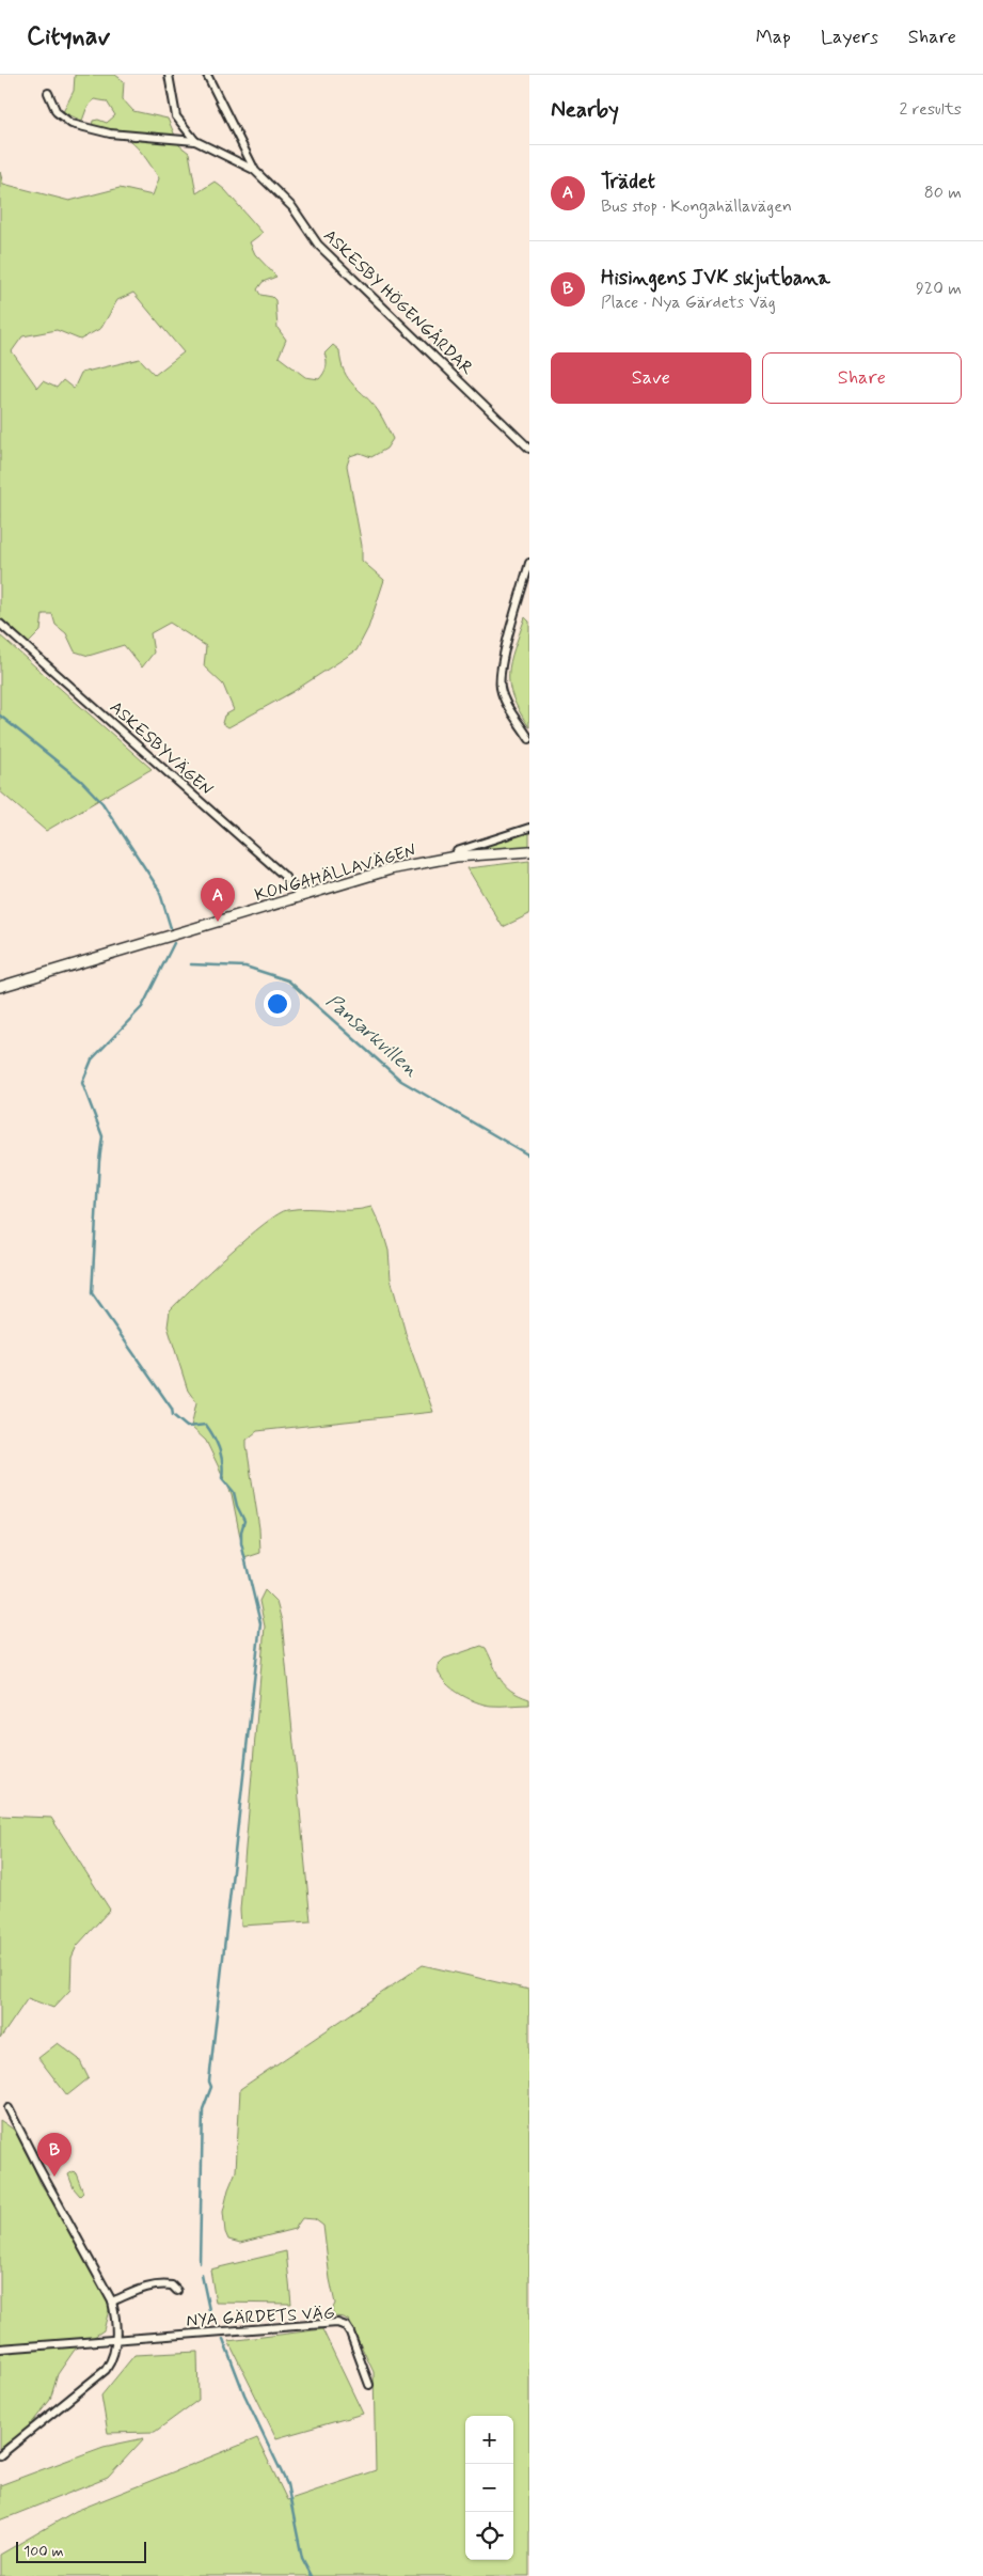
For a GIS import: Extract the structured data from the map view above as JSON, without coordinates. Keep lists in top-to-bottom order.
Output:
{
  "streets": {
    "street": [
      "ASKESBY HÖGENGÅRDAR",
      "ASKESBYVÄGEN",
      "KONGAHÄLLAVÄGEN",
      "NYA GÄRDETS VÄG"
    ]
  },
  "crossings": [
    ["ASKESBYVÄGEN", "KONGAHÄLLAVÄGEN"]
  ],
  "water": ["Pansarkvillen"],
  "scale_bar": "100 m",
  "page": {
    "header": "Citynav",
    "nav": ["Map", "Layers", "Share"],
    "heading": ["Nearby", "2 results"],
    "list": [
      {
        "mark": "A",
        "name": "Trädet",
        "note": "Bus stop · Kongahällavägen",
        "value": "80 m"
      },
      {
        "mark": "B",
        "name": "Hisingens JVK skjutbana",
        "note": "Place · Nya Gärdets Väg",
        "value": "920 m"
      }
    ],
    "buttons": ["Save", "Share"],
    "pins": ["A", "B"],
    "map_buttons": ["+", "−"],
    "scale": "100 m"
  }
}
